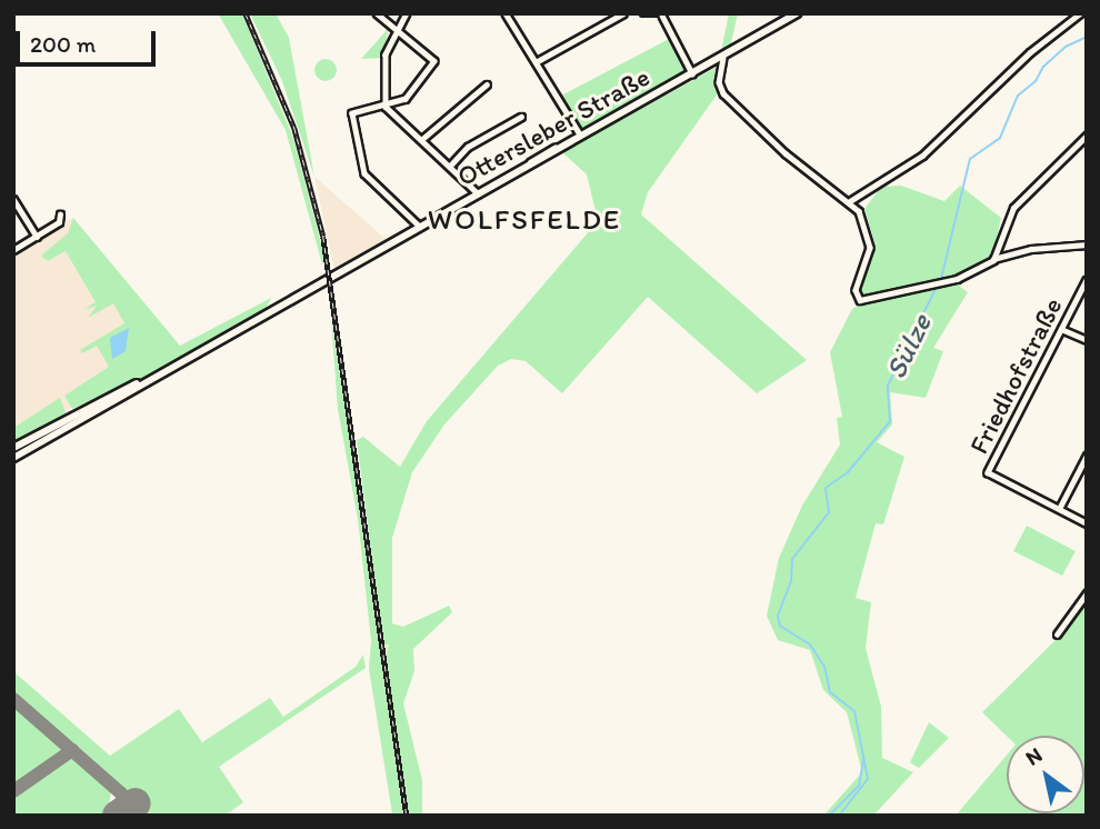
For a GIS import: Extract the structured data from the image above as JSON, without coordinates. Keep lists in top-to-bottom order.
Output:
{
  "streets": {
    "main road": ["Ottersleber Straße"],
    "street": ["Friedhofstraße"]
  },
  "districts": ["WOLFSFELDE"],
  "water": ["Sülze"],
  "scale_bar": "200 m",
  "north": "top left"
}
